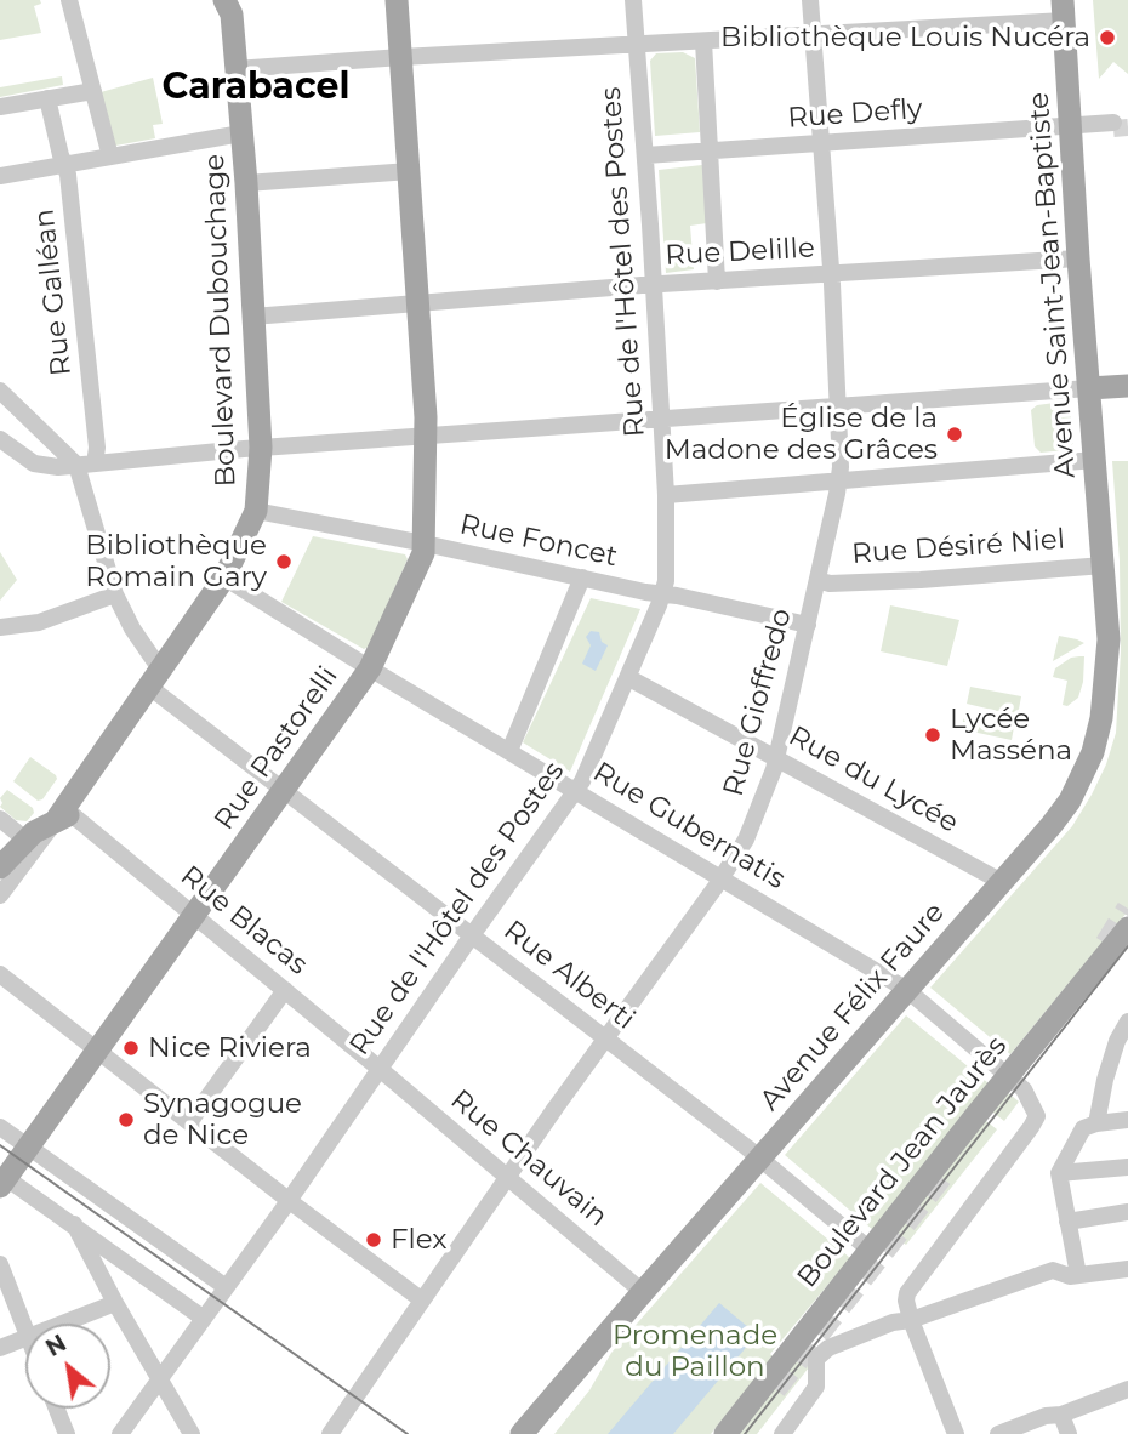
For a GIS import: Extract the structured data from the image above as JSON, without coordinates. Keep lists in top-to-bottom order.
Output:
{
  "streets": {
    "main road": [
      "Avenue Saint-Jean-Baptiste",
      "Boulevard Dubouchage",
      "Rue Pastorelli",
      "Avenue Félix Faure",
      "Boulevard Jean Jaurès"
    ],
    "street": [
      "Rue Defly",
      "Rue Delille",
      "Rue de l'Hôtel des Postes",
      "Rue Galléan",
      "Rue Foncet",
      "Rue Désiré Niel",
      "Rue Gioffredo",
      "Rue du Lycée",
      "Rue Gubernatis",
      "Rue Blacas",
      "Rue Alberti",
      "Rue Chauvain"
    ]
  },
  "crossings": [
    ["Rue Defly", "Rue de l'Hôtel des Postes"],
    ["Rue Defly", "Avenue Saint-Jean-Baptiste"],
    ["Rue Defly", "Rue Gioffredo"],
    ["Rue Delille", "Rue de l'Hôtel des Postes"],
    ["Rue Delille", "Avenue Saint-Jean-Baptiste"],
    ["Rue Delille", "Boulevard Dubouchage"],
    ["Rue Delille", "Rue Gioffredo"],
    ["Rue Delille", "Rue Pastorelli"],
    ["Rue de l'Hôtel des Postes", "Rue Foncet"],
    ["Rue de l'Hôtel des Postes", "Rue du Lycée"],
    ["Rue de l'Hôtel des Postes", "Rue Gubernatis"],
    ["Rue de l'Hôtel des Postes", "Rue Blacas"],
    ["Rue de l'Hôtel des Postes", "Rue Alberti"],
    ["Rue de l'Hôtel des Postes", "Rue Chauvain"],
    ["Avenue Saint-Jean-Baptiste", "Rue Désiré Niel"],
    ["Avenue Saint-Jean-Baptiste", "Avenue Félix Faure"],
    ["Rue Galléan", "Rue Alberti"],
    ["Boulevard Dubouchage", "Rue Foncet"],
    ["Boulevard Dubouchage", "Rue Gubernatis"],
    ["Boulevard Dubouchage", "Rue Blacas"],
    ["Boulevard Dubouchage", "Rue Alberti"],
    ["Rue Foncet", "Rue Gioffredo"],
    ["Rue Foncet", "Rue Pastorelli"],
    ["Rue Désiré Niel", "Rue Gioffredo"],
    ["Rue Désiré Niel", "Avenue Félix Faure"],
    ["Rue Gioffredo", "Rue du Lycée"],
    ["Rue Gioffredo", "Rue Gubernatis"],
    ["Rue Gioffredo", "Rue Alberti"],
    ["Rue Gioffredo", "Rue Chauvain"],
    ["Rue Pastorelli", "Rue Gubernatis"],
    ["Rue Pastorelli", "Rue Blacas"],
    ["Rue Pastorelli", "Rue Alberti"],
    ["Rue du Lycée", "Avenue Félix Faure"],
    ["Rue Gubernatis", "Avenue Félix Faure"],
    ["Rue Gubernatis", "Boulevard Jean Jaurès"],
    ["Rue Blacas", "Rue Chauvain"],
    ["Rue Alberti", "Avenue Félix Faure"],
    ["Rue Alberti", "Boulevard Jean Jaurès"],
    ["Avenue Félix Faure", "Rue Chauvain"]
  ],
  "districts": ["Carabacel"],
  "parks": ["Promenade du Paillon"],
  "places": [
    "Bibliothèque Louis Nucéra",
    "Église de la Madone des Grâces",
    "Bibliothèque Romain Gary",
    "Lycée Masséna",
    "Nice Riviera",
    "Synagogue de Nice",
    "Flex"
  ],
  "north": "top left"
}
